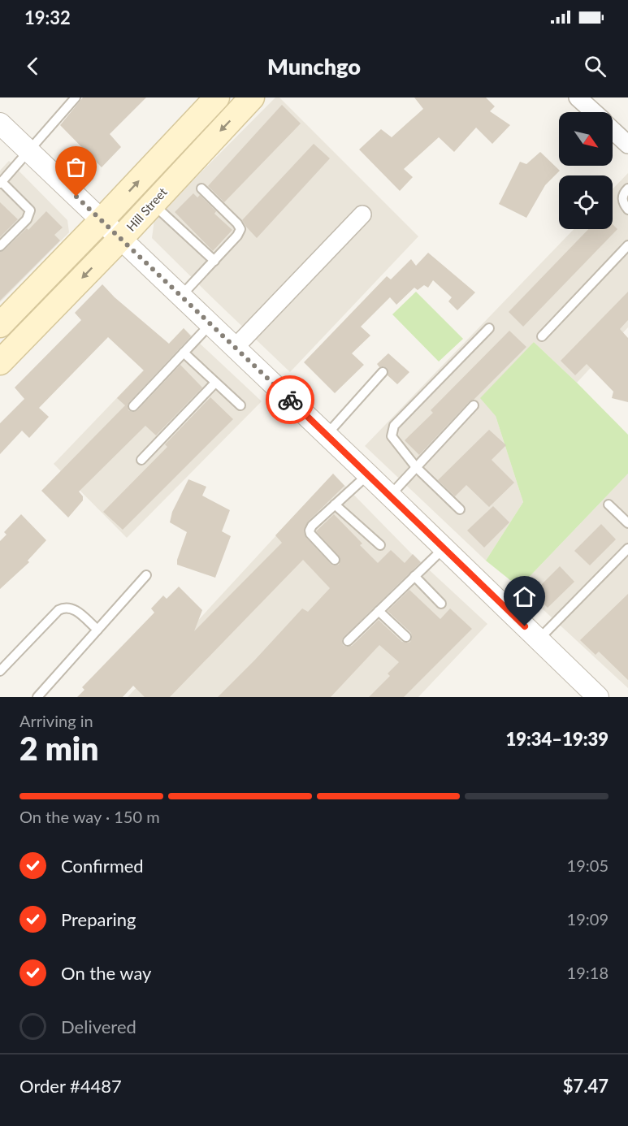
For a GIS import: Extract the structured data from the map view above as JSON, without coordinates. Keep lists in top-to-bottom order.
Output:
{
  "streets": {
    "main road": ["Hill Street"]
  },
  "north": "bottom right",
  "page": {
    "status": "19:32",
    "header": "Munchgo",
    "heading": ["2 min", "Arriving in", "19:34–19:39"],
    "panel": ["Order #4487", "$7.47"],
    "bar": "On the way · 150 m",
    "list": [
      ["Confirmed", "19:05"],
      ["Preparing", "19:09"],
      ["On the way", "19:18"],
      "Delivered"
    ]
  }
}
